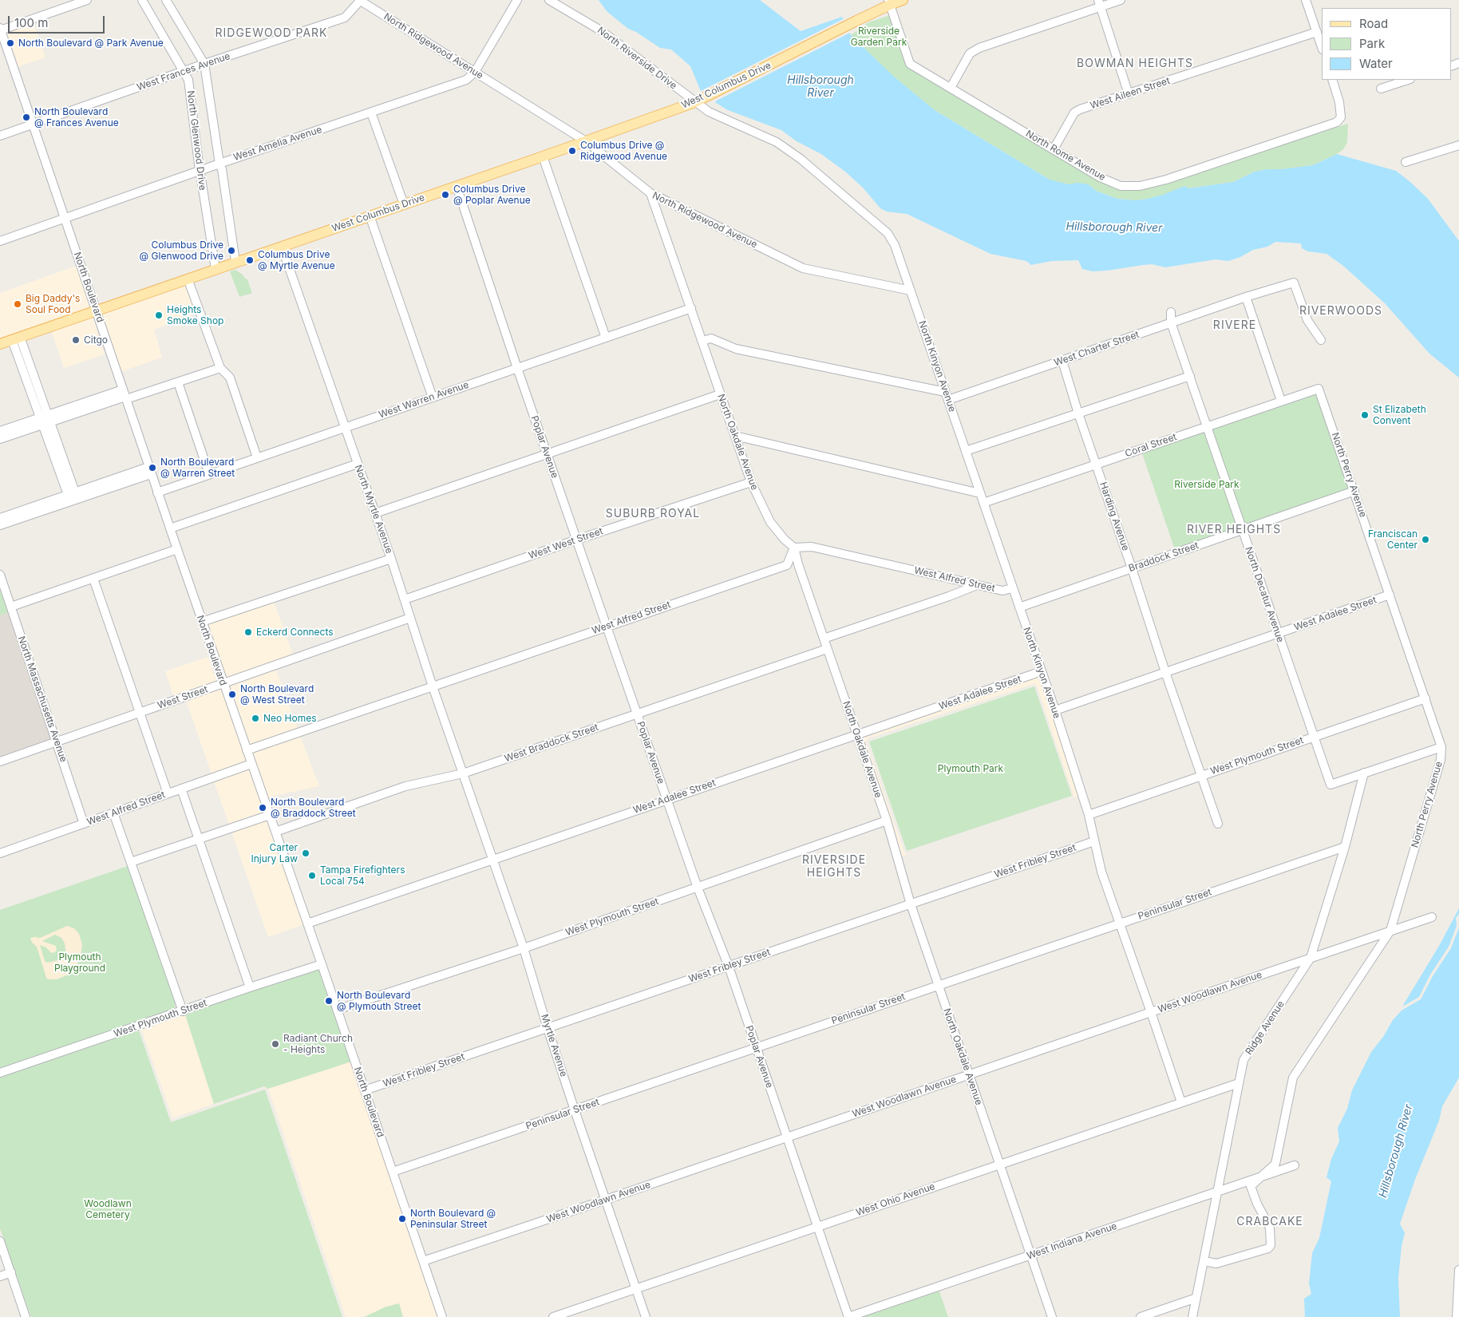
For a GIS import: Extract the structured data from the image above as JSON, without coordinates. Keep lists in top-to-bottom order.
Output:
{
  "streets": {
    "main road": ["West Columbus Drive"],
    "street": [
      "North Ridgewood Avenue",
      "North Riverside Drive",
      "West Frances Avenue",
      "West Aileen Street",
      "North Glenwood Drive",
      "West Amelia Avenue",
      "North Rome Avenue",
      "North Boulevard",
      "West Charter Street",
      "North Kinyon Avenue",
      "West Warren Avenue",
      "North Oakdale Avenue",
      "Coral Street",
      "Poplar Avenue",
      "North Perry Avenue",
      "North Myrtle Avenue",
      "Harding Avenue",
      "West West Street",
      "Braddock Street",
      "West Alfred Street",
      "North Decatur Avenue",
      "West Adalee Street",
      "West Street",
      "North Massachusetts Avenue",
      "West Braddock Street",
      "West Plymouth Street",
      "West Fribley Street",
      "Peninsular Street",
      "West Woodlawn Avenue",
      "Ridge Avenue",
      "Myrtle Avenue",
      "West Ohio Avenue",
      "West Indiana Avenue"
    ]
  },
  "crossings": [
    ["North Ridgewood Avenue", "West Frances Avenue"],
    ["North Ridgewood Avenue", "West Columbus Drive"],
    ["North Ridgewood Avenue", "West Amelia Avenue"],
    ["North Ridgewood Avenue", "North Kinyon Avenue"],
    ["North Ridgewood Avenue", "North Oakdale Avenue"],
    ["North Riverside Drive", "West Columbus Drive"],
    ["North Riverside Drive", "North Kinyon Avenue"],
    ["West Frances Avenue", "North Glenwood Drive"],
    ["West Frances Avenue", "North Boulevard"],
    ["West Columbus Drive", "North Glenwood Drive"],
    ["West Columbus Drive", "North Rome Avenue"],
    ["West Columbus Drive", "North Boulevard"],
    ["West Columbus Drive", "Poplar Avenue"],
    ["West Columbus Drive", "North Myrtle Avenue"],
    ["West Aileen Street", "North Rome Avenue"],
    ["North Glenwood Drive", "West Amelia Avenue"],
    ["West Amelia Avenue", "North Boulevard"],
    ["North Boulevard", "West Warren Avenue"],
    ["North Boulevard", "West Alfred Street"],
    ["North Boulevard", "West Adalee Street"],
    ["North Boulevard", "West Street"],
    ["North Boulevard", "West Braddock Street"],
    ["North Boulevard", "West Plymouth Street"],
    ["North Boulevard", "West Fribley Street"],
    ["North Boulevard", "Peninsular Street"],
    ["North Boulevard", "West Woodlawn Avenue"],
    ["West Charter Street", "North Kinyon Avenue"],
    ["West Charter Street", "Harding Avenue"],
    ["West Charter Street", "North Decatur Avenue"],
    ["North Kinyon Avenue", "Coral Street"],
    ["North Kinyon Avenue", "Braddock Street"],
    ["North Kinyon Avenue", "West Alfred Street"],
    ["North Kinyon Avenue", "West Adalee Street"],
    ["North Kinyon Avenue", "West Plymouth Street"],
    ["North Kinyon Avenue", "West Fribley Street"],
    ["North Kinyon Avenue", "Peninsular Street"],
    ["North Kinyon Avenue", "West Woodlawn Avenue"],
    ["North Kinyon Avenue", "West Ohio Avenue"],
    ["West Warren Avenue", "North Oakdale Avenue"],
    ["West Warren Avenue", "Poplar Avenue"],
    ["West Warren Avenue", "North Myrtle Avenue"],
    ["North Oakdale Avenue", "West West Street"],
    ["North Oakdale Avenue", "West Alfred Street"],
    ["North Oakdale Avenue", "West Adalee Street"],
    ["North Oakdale Avenue", "West Braddock Street"],
    ["North Oakdale Avenue", "West Plymouth Street"],
    ["North Oakdale Avenue", "West Fribley Street"],
    ["North Oakdale Avenue", "Peninsular Street"],
    ["North Oakdale Avenue", "West Woodlawn Avenue"],
    ["North Oakdale Avenue", "West Ohio Avenue"],
    ["North Oakdale Avenue", "West Indiana Avenue"],
    ["Coral Street", "North Perry Avenue"],
    ["Coral Street", "Harding Avenue"],
    ["Coral Street", "North Decatur Avenue"],
    ["Poplar Avenue", "West West Street"],
    ["Poplar Avenue", "West Alfred Street"],
    ["Poplar Avenue", "West Adalee Street"],
    ["Poplar Avenue", "West Braddock Street"],
    ["Poplar Avenue", "West Plymouth Street"],
    ["Poplar Avenue", "West Fribley Street"],
    ["Poplar Avenue", "Peninsular Street"],
    ["Poplar Avenue", "West Woodlawn Avenue"],
    ["Poplar Avenue", "West Ohio Avenue"],
    ["Poplar Avenue", "West Indiana Avenue"],
    ["North Perry Avenue", "Braddock Street"],
    ["North Perry Avenue", "West Adalee Street"],
    ["North Perry Avenue", "West Plymouth Street"],
    ["North Perry Avenue", "West Woodlawn Avenue"],
    ["North Perry Avenue", "West Indiana Avenue"],
    ["North Myrtle Avenue", "West West Street"],
    ["North Myrtle Avenue", "West Alfred Street"],
    ["North Myrtle Avenue", "West Street"],
    ["North Myrtle Avenue", "West Braddock Street"],
    ["North Myrtle Avenue", "Myrtle Avenue"],
    ["Harding Avenue", "Braddock Street"],
    ["Harding Avenue", "West Adalee Street"],
    ["Harding Avenue", "West Plymouth Street"],
    ["Braddock Street", "North Decatur Avenue"],
    ["West Alfred Street", "North Massachusetts Avenue"],
    ["North Decatur Avenue", "West Adalee Street"],
    ["North Decatur Avenue", "West Plymouth Street"],
    ["North Decatur Avenue", "Ridge Avenue"],
    ["West Adalee Street", "Myrtle Avenue"],
    ["West Street", "North Massachusetts Avenue"],
    ["West Braddock Street", "Myrtle Avenue"],
    ["West Plymouth Street", "Myrtle Avenue"],
    ["West Fribley Street", "Myrtle Avenue"],
    ["Peninsular Street", "Ridge Avenue"],
    ["Peninsular Street", "Myrtle Avenue"],
    ["West Woodlawn Avenue", "Ridge Avenue"],
    ["West Woodlawn Avenue", "Myrtle Avenue"],
    ["Ridge Avenue", "West Ohio Avenue"],
    ["Ridge Avenue", "West Indiana Avenue"],
    ["Myrtle Avenue", "West Ohio Avenue"]
  ],
  "districts": [
    "RIDGEWOOD PARK",
    "BOWMAN HEIGHTS",
    "RIVERWOODS",
    "RIVERE",
    "SUBURB ROYAL",
    "RIVER HEIGHTS",
    "RIVERSIDE HEIGHTS",
    "CRABCAKE"
  ],
  "water": ["Hillsborough River"],
  "parks": [
    "Riverside Garden Park",
    "Riverside Park",
    "Plymouth Park",
    "Plymouth Playground",
    "Woodlawn Cemetery"
  ],
  "places": [
    "North Boulevard @ Park Avenue",
    "North Boulevard @ Frances Avenue",
    "Columbus Drive @ Ridgewood Avenue",
    "Columbus Drive @ Poplar Avenue",
    "Columbus Drive @ Glenwood Drive",
    "Columbus Drive @ Myrtle Avenue",
    "Big Daddy's Soul Food",
    "Heights Smoke Shop",
    "Citgo",
    "St Elizabeth Convent",
    "North Boulevard @ Warren Street",
    "Franciscan Center",
    "Eckerd Connects",
    "North Boulevard @ West Street",
    "Neo Homes",
    "North Boulevard @ Braddock Street",
    "Carter Injury Law",
    "Tampa Firefighters Local 754",
    "North Boulevard @ Plymouth Street",
    "Radiant Church - Heights",
    "North Boulevard @ Peninsular Street"
  ],
  "legend": ["Road", "Park", "Water"],
  "scale_bar": "100 m"
}
